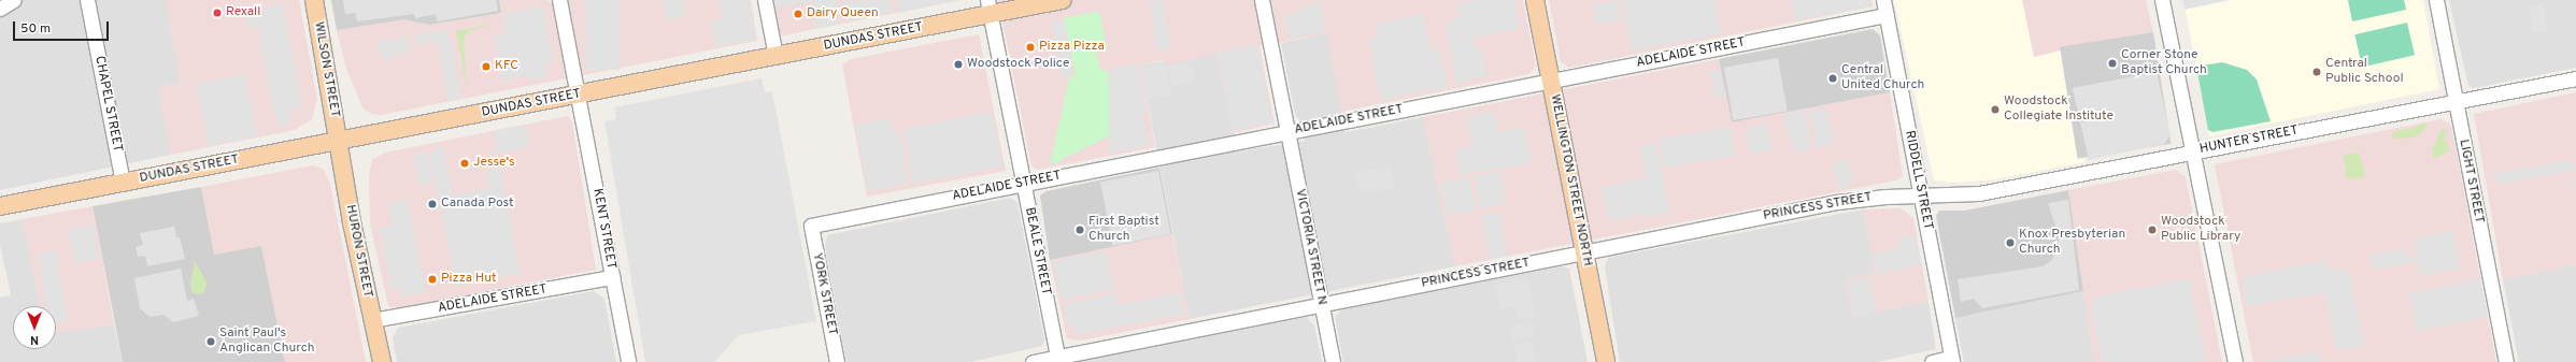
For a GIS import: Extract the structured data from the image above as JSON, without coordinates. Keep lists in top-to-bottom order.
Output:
{
  "streets": {
    "main road": [
      "DUNDAS STREET",
      "WILSON STREET",
      "WELLINGTON STREET NORTH",
      "HURON STREET"
    ],
    "street": [
      "ADELAIDE STREET",
      "CHAPEL STREET",
      "HUNTER STREET",
      "RIDDELL STREET",
      "LIGHT STREET",
      "PRINCESS STREET",
      "KENT STREET",
      "VICTORIA STREET N",
      "BEALE STREET",
      "YORK STREET"
    ]
  },
  "crossings": [
    ["DUNDAS STREET", "WILSON STREET"],
    ["DUNDAS STREET", "CHAPEL STREET"],
    ["DUNDAS STREET", "KENT STREET"],
    ["DUNDAS STREET", "HURON STREET"],
    ["DUNDAS STREET", "BEALE STREET"],
    ["ADELAIDE STREET", "WELLINGTON STREET NORTH"],
    ["ADELAIDE STREET", "RIDDELL STREET"],
    ["ADELAIDE STREET", "KENT STREET"],
    ["ADELAIDE STREET", "VICTORIA STREET N"],
    ["ADELAIDE STREET", "HURON STREET"],
    ["ADELAIDE STREET", "BEALE STREET"],
    ["ADELAIDE STREET", "YORK STREET"],
    ["WILSON STREET", "HURON STREET"],
    ["HUNTER STREET", "RIDDELL STREET"],
    ["HUNTER STREET", "LIGHT STREET"],
    ["HUNTER STREET", "PRINCESS STREET"],
    ["WELLINGTON STREET NORTH", "PRINCESS STREET"],
    ["RIDDELL STREET", "PRINCESS STREET"],
    ["PRINCESS STREET", "VICTORIA STREET N"],
    ["PRINCESS STREET", "BEALE STREET"]
  ],
  "places": [
    "Rexall",
    "Dairy Queen",
    "Pizza Pizza",
    "Corner Stone Baptist Church",
    "Woodstock Police",
    "KFC",
    "Central Public School",
    "Central United Church",
    "Woodstock Collegiate Institute",
    "Jesse's",
    "Canada Post",
    "First Baptist Church",
    "Woodstock Public Library",
    "Knox Presbyterian Church",
    "Pizza Hut",
    "Saint Paul's Anglican Church"
  ],
  "scale_bar": "50 m",
  "north": "bottom"
}
